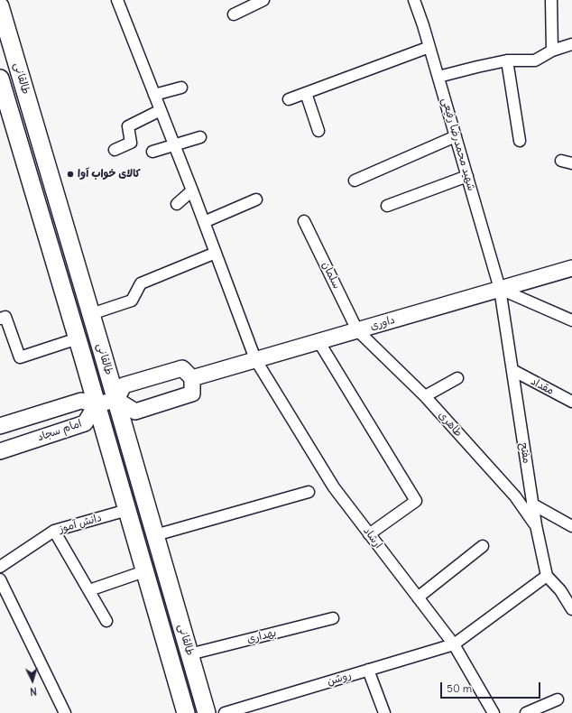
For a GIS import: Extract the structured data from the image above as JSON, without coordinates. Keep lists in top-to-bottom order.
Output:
{
  "streets": {
    "main road": ["طالقانی"],
    "street": [
      "شهید محمدرضا رفیعی",
      "سلمان",
      "داوری",
      "مقداد",
      "طاهری",
      "امام سجاد",
      "مفتح",
      "دانش آموز",
      "ارشاد",
      "بهداری",
      "روشن"
    ]
  },
  "crossings": [
    ["طالقانی", "امام سجاد"],
    ["طالقانی", "دانش آموز"],
    ["طالقانی", "بهداری"],
    ["شهید محمدرضا رفیعی", "داوری"],
    ["شهید محمدرضا رفیعی", "مفتح"],
    ["سلمان", "داوری"],
    ["سلمان", "طاهری"],
    ["داوری", "طاهری"],
    ["داوری", "مفتح"],
    ["داوری", "ارشاد"],
    ["مقداد", "مفتح"],
    ["طاهری", "مفتح"],
    ["ارشاد", "روشن"]
  ],
  "places": ["کالای خواب آوا"],
  "scale_bar": "50 m",
  "north": "bottom"
}
